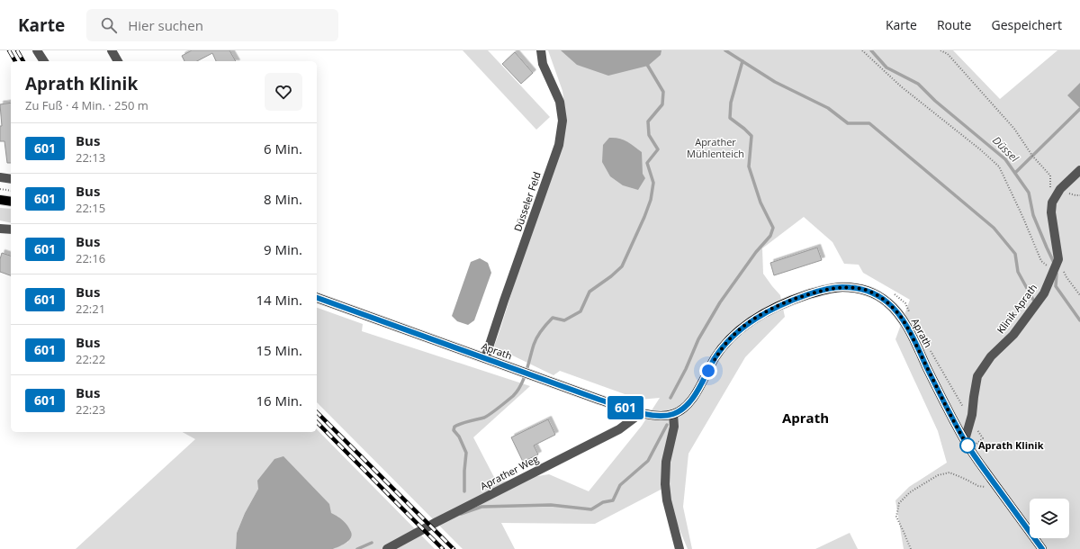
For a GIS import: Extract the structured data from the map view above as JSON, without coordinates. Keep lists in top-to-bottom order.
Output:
{
  "streets": {
    "main road": ["Aprath"],
    "street": ["Düsseler Feld", "Klinik Aprath", "Aprather Weg"]
  },
  "crossings": [
    ["Düsseler Feld", "Aprath"],
    ["Klinik Aprath", "Aprath"],
    ["Aprath", "Aprather Weg"]
  ],
  "districts": ["Aprath"],
  "water": ["Düssel"],
  "parks": ["Aprather Mühlenteich"],
  "places": ["Aprath Klinik"],
  "lines": ["bus line 601"],
  "page": {
    "header": "Karte",
    "search": "Hier suchen",
    "nav": ["Karte", "Route", "Gespeichert"],
    "on_map": "601",
    "heading": ["Aprath Klinik", "Zu Fuß · 4 Min. · 250 m"],
    "list": [
      {
        "mark": "601",
        "name": "Bus",
        "note": "22:13",
        "value": "6 Min."
      },
      {
        "mark": "601",
        "name": "Bus",
        "note": "22:15",
        "value": "8 Min."
      },
      {
        "mark": "601",
        "name": "Bus",
        "note": "22:16",
        "value": "9 Min."
      },
      {
        "mark": "601",
        "name": "Bus",
        "note": "22:21",
        "value": "14 Min."
      },
      {
        "mark": "601",
        "name": "Bus",
        "note": "22:22",
        "value": "15 Min."
      },
      {
        "mark": "601",
        "name": "Bus",
        "note": "22:23",
        "value": "16 Min."
      }
    ]
  }
}
